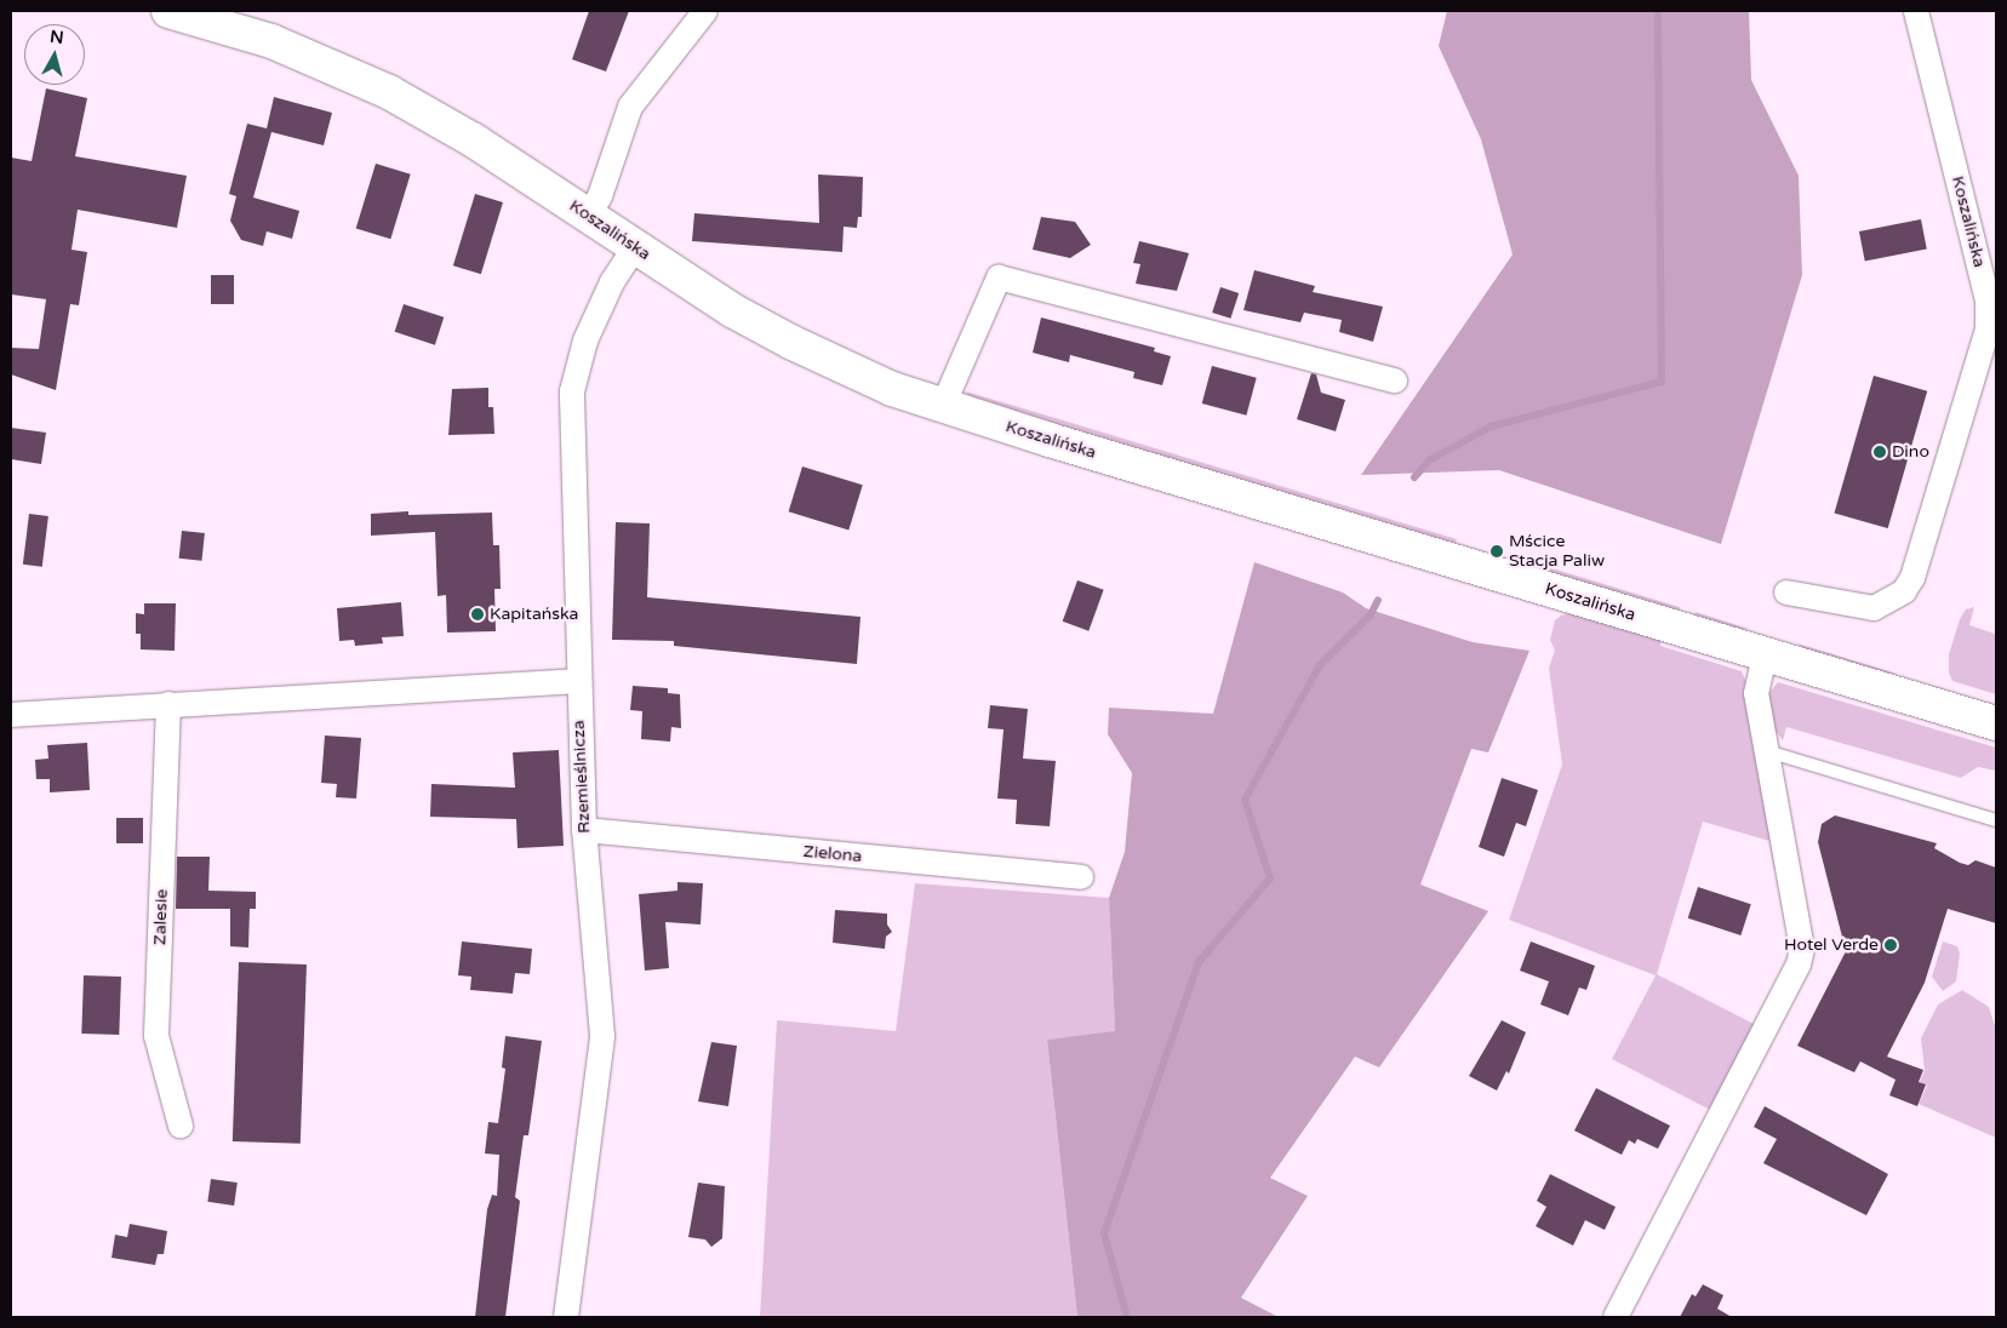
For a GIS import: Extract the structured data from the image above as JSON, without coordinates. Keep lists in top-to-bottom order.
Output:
{
  "streets": {
    "main road": ["Koszalińska"],
    "street": ["Rzemieślnicza", "Zielona", "Zalesie"]
  },
  "crossings": [
    ["Koszalińska", "Rzemieślnicza"],
    ["Rzemieślnicza", "Zielona"]
  ],
  "places": [
    "Dino",
    "Mścice Stacja Paliw",
    "Kapitańska",
    "Hotel Verde"
  ],
  "north": "top"
}
